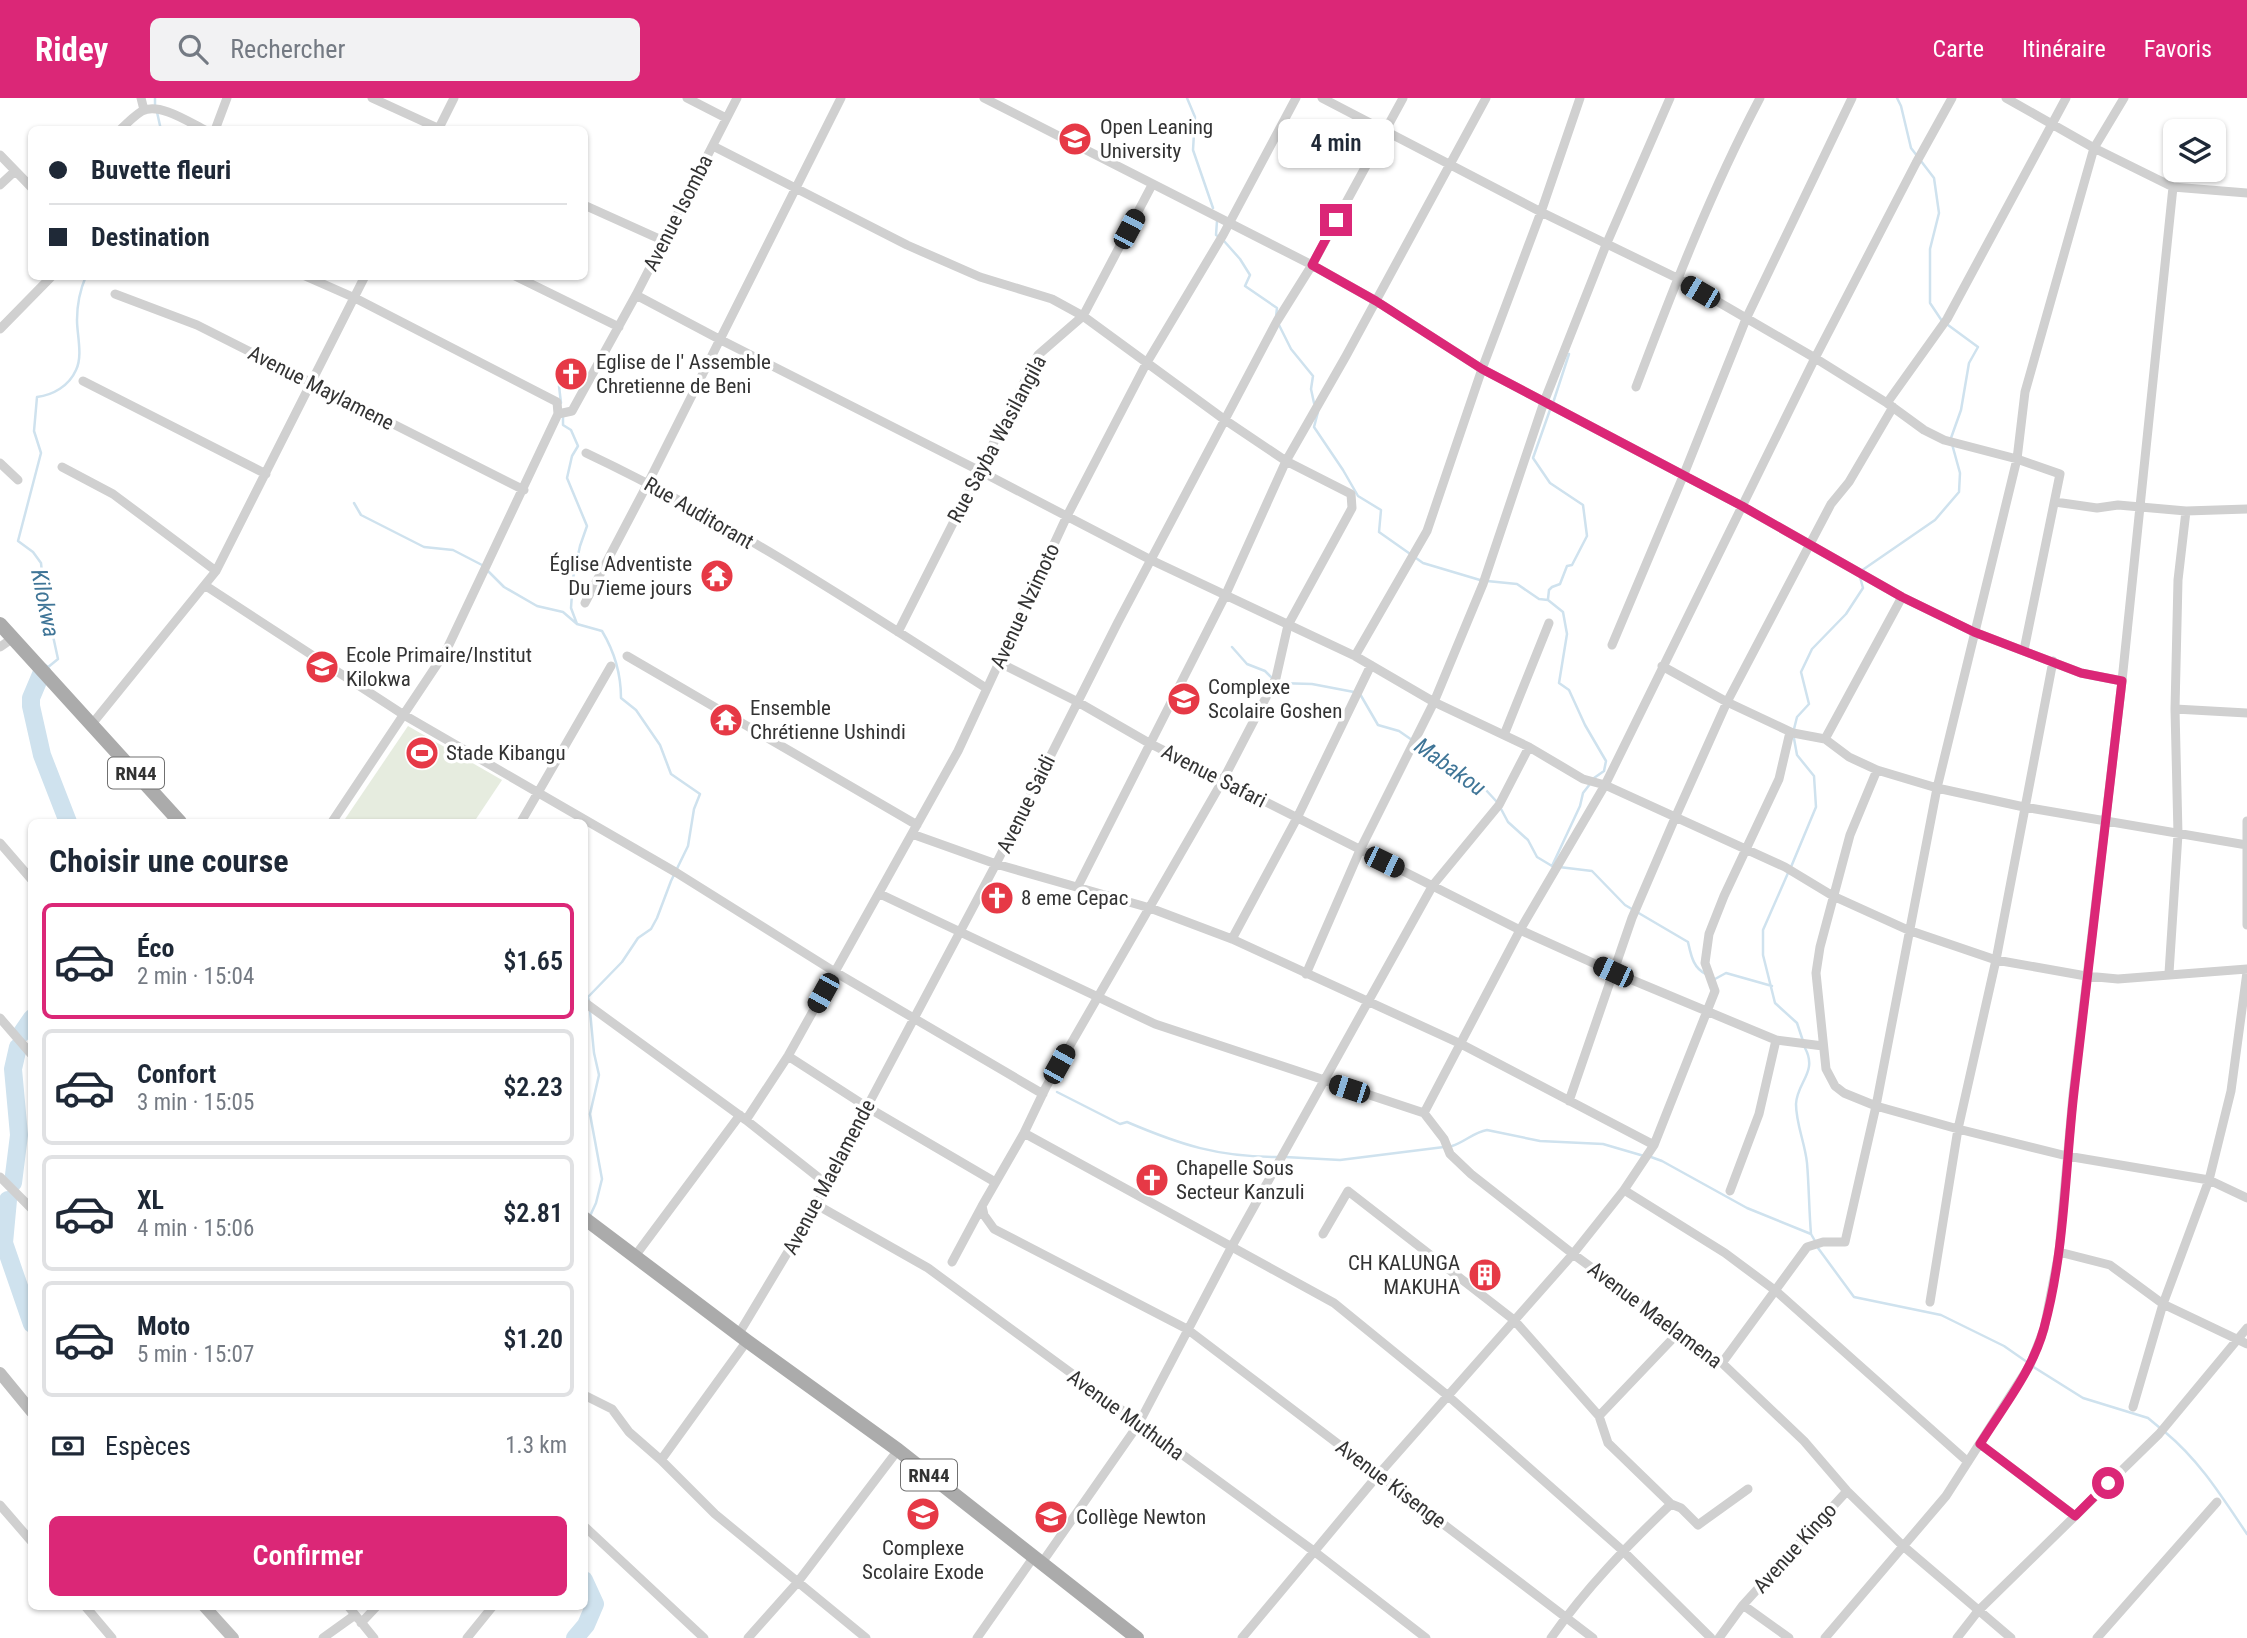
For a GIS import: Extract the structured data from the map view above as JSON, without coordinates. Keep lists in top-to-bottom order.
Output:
{
  "streets": {
    "main road": ["RN44"],
    "street": [
      "Avenue Isomba",
      "Avenue Maylamene",
      "Rue Sayba Wasilangila",
      "Rue Auditorant",
      "Avenue Nzimoto",
      "Avenue Safari",
      "Avenue Saidi",
      "Avenue Maelamende",
      "Avenue Maelamena",
      "Avenue Muthuha",
      "Avenue Kisenge",
      "Avenue Kingo"
    ]
  },
  "crossings": [
    ["Rue Sayba Wasilangila", "Rue Auditorant"],
    ["Avenue Nzimoto", "Avenue Safari"],
    ["RN44", "Avenue Maelamende"],
    ["Avenue Safari", "Avenue Saidi"],
    ["Avenue Saidi", "Avenue Maelamende"],
    ["Avenue Maelamende", "Avenue Muthuha"],
    ["Avenue Maelamena", "Avenue Kingo"]
  ],
  "water": ["Kilokwa", "Mabakou"],
  "places": {
    "school or university": [
      "Open Leaning University",
      "Ecole Primaire/Institut Kilokwa",
      "Complexe Scolaire Goshen",
      "Complexe Scolaire Exode",
      "Collège Newton"
    ],
    "church": ["Eglise de l' Assemble Chretienne de Beni", "8 eme Cepac", "Chapelle Sous Secteur Kanzuli"],
    "temple": ["Église Adventiste Du 7ieme jours", "Ensemble Chrétienne Ushindi"],
    "sports": ["Stade Kibangu"],
    "building": ["CH KALUNGA MAKUHA"]
  },
  "page": {
    "header": "Ridey",
    "search": "Rechercher",
    "nav": ["Carte", "Itinéraire", "Favoris"],
    "bubble": "4 min",
    "banner": ["Buvette fleuri", "Destination"],
    "heading": "Choisir une course",
    "list": [
      {
        "name": "Éco",
        "note": "2 min · 15:04",
        "value": "$1.65"
      },
      {
        "name": "Confort",
        "note": "3 min · 15:05",
        "value": "$2.23"
      },
      {
        "name": "XL",
        "note": "4 min · 15:06",
        "value": "$2.81"
      },
      {
        "name": "Moto",
        "note": "5 min · 15:07",
        "value": "$1.20"
      }
    ],
    "pay": ["Espèces", "1.3 km"],
    "buttons": "Confirmer"
  }
}
